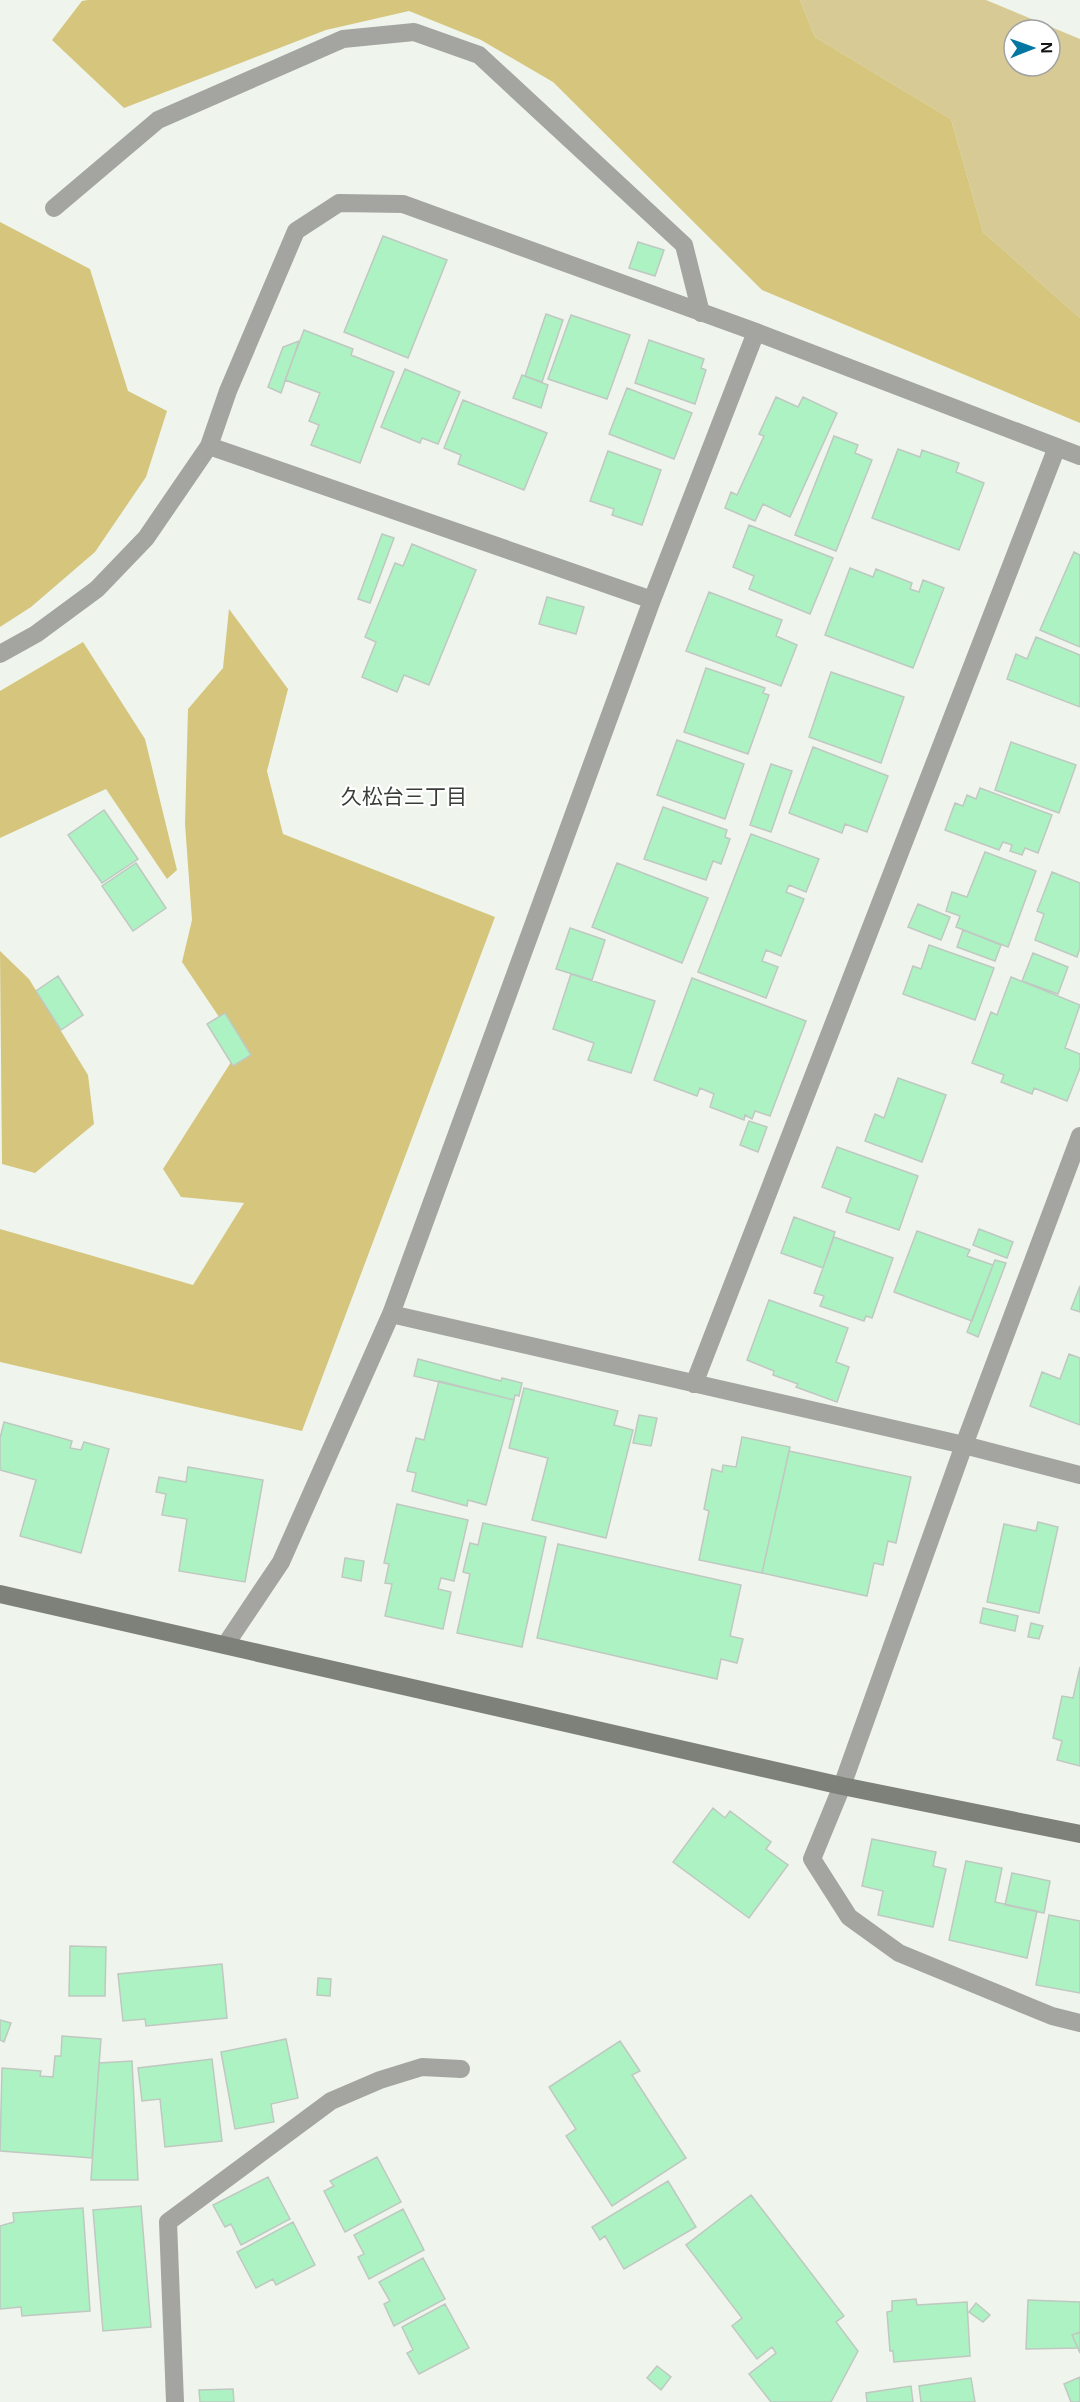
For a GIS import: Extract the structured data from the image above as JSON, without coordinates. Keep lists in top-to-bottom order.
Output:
{
  "districts": ["久松台三丁目"],
  "north": "right"
}
